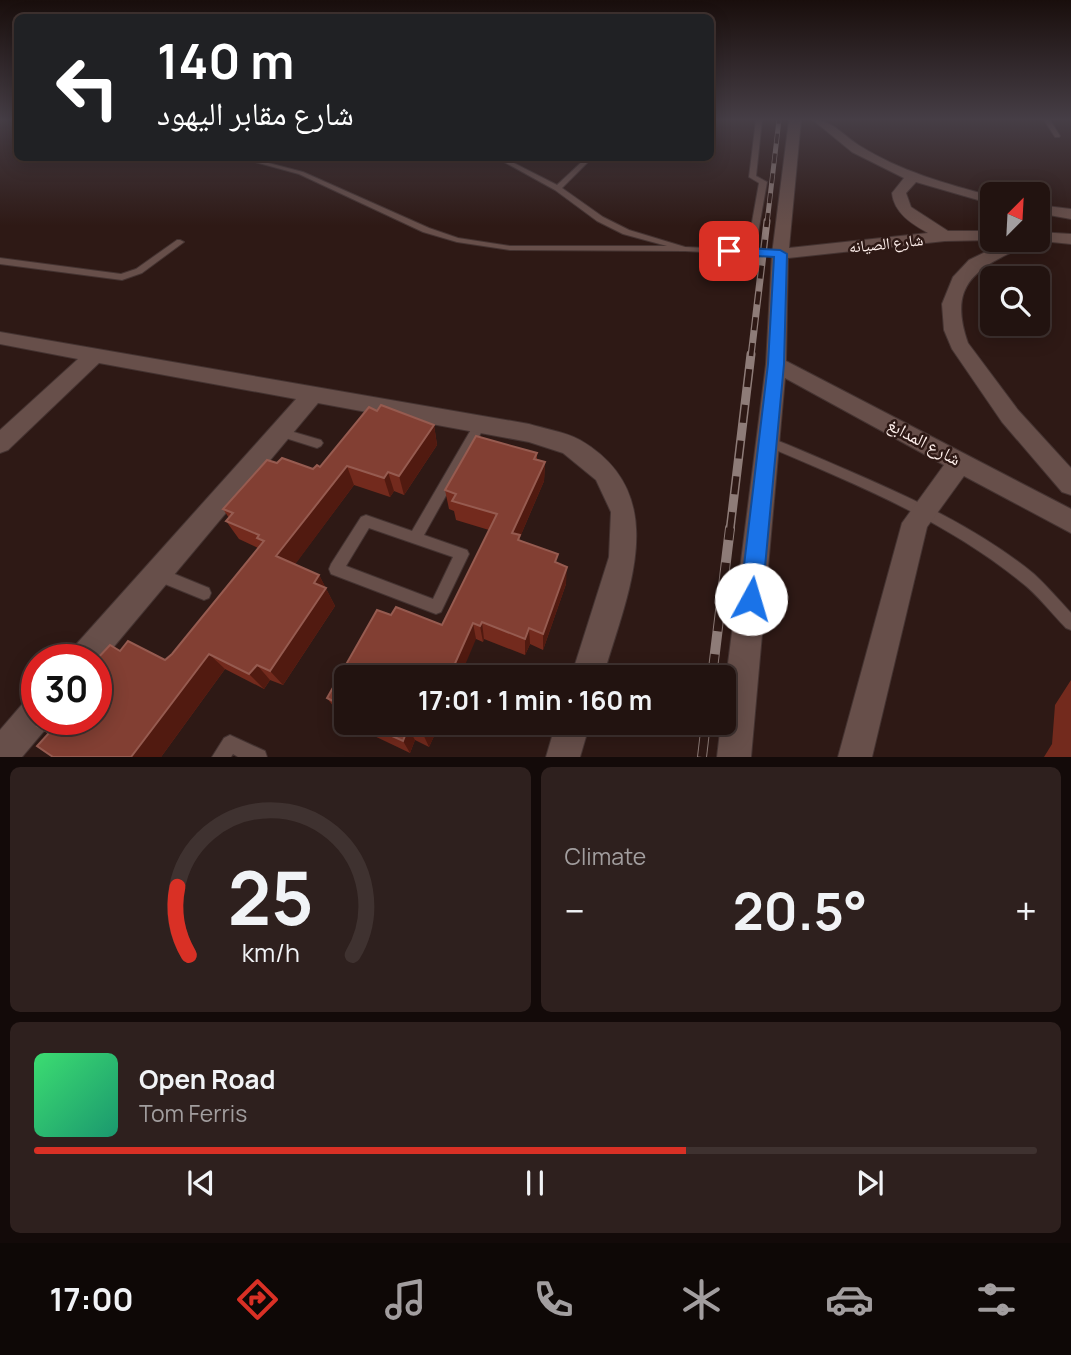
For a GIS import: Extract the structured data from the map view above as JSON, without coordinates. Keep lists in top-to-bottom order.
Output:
{
  "streets": {
    "street": ["شارع الصيانه", "شارع المدابغ"]
  },
  "north": "top right",
  "page": {
    "turn": ["140 m", "شارع مقابر اليهود"],
    "limit": "30",
    "trip": "17:01 · 1 min · 160 m",
    "tile": "Climate",
    "heat": ["−", "20.5°", "+"],
    "song": ["Open Road", "Tom Ferris"],
    "tabs": "17:00",
    "gauge": ["25", "km/h"]
  }
}
